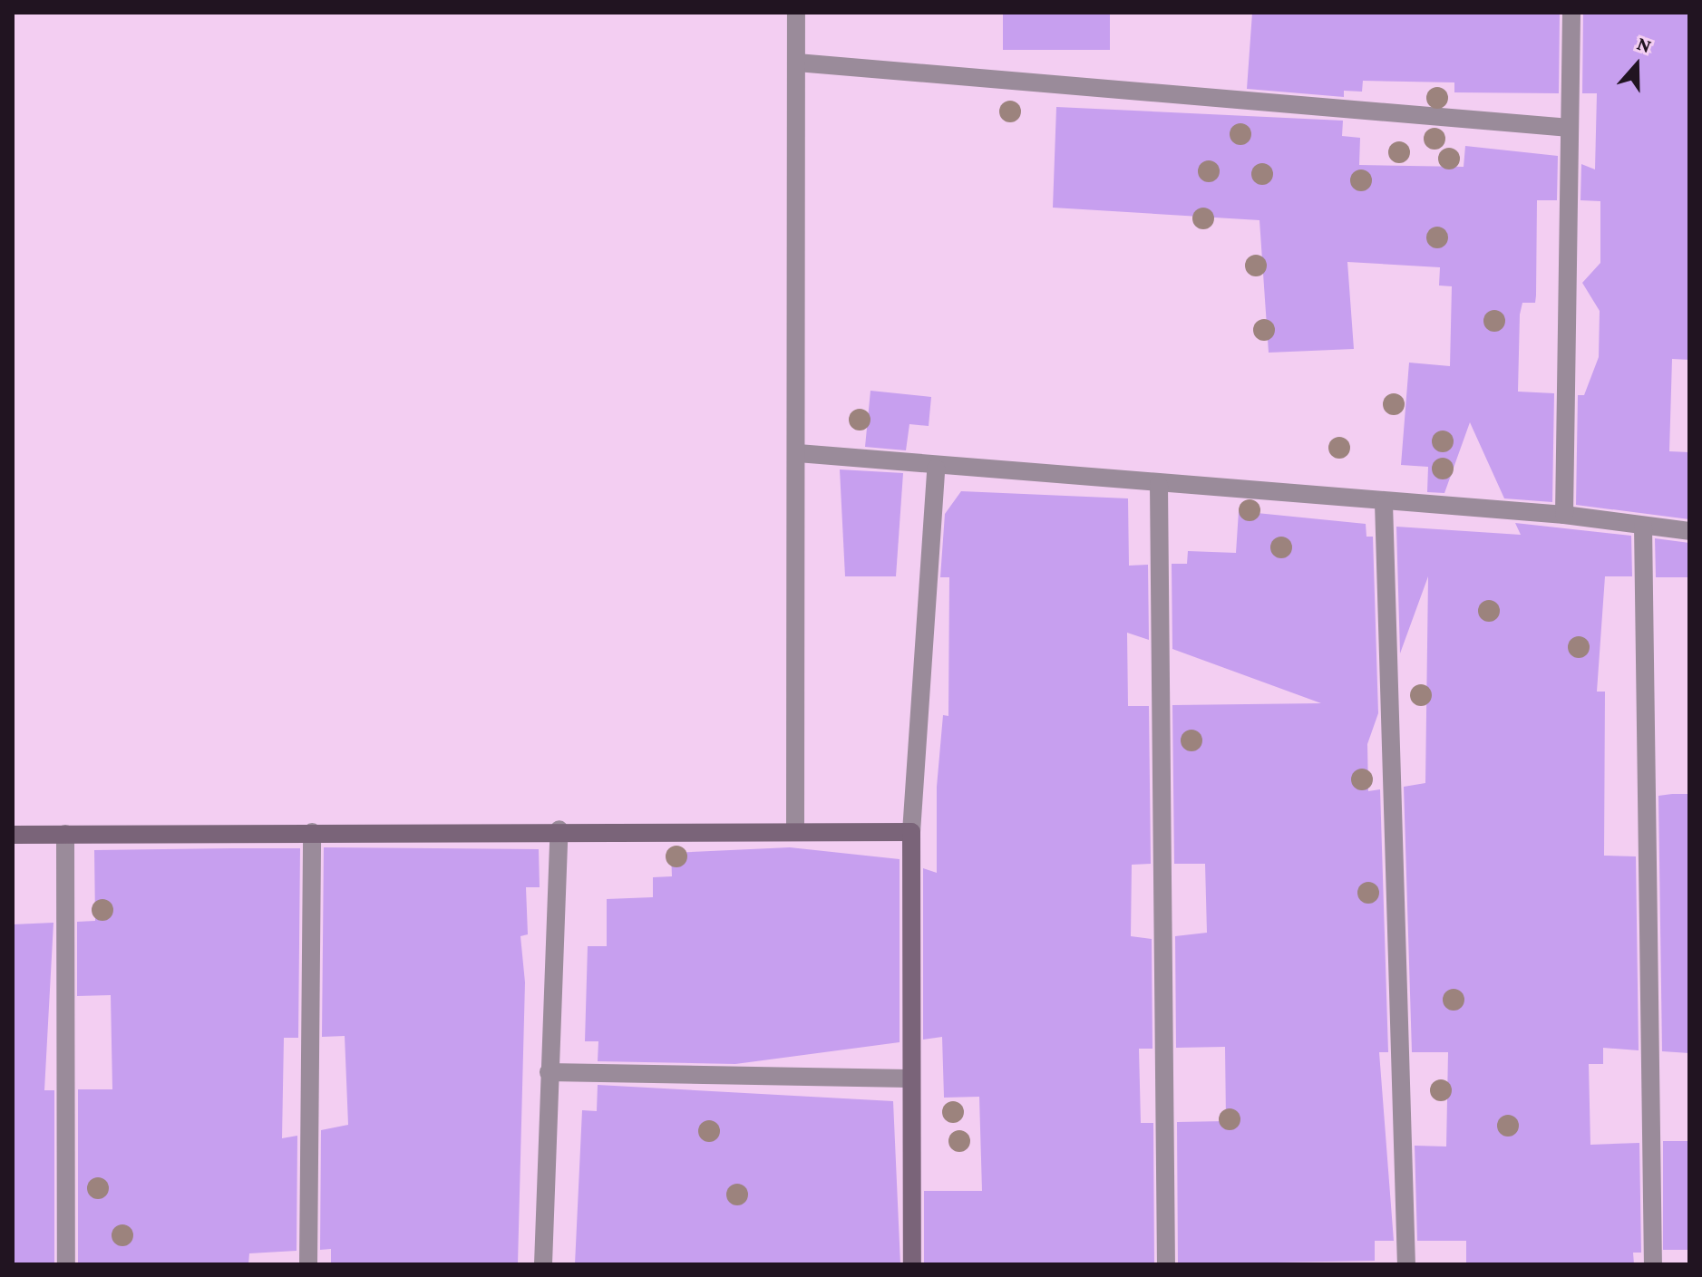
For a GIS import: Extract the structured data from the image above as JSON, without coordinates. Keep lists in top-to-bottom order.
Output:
{
  "north": "top"
}
